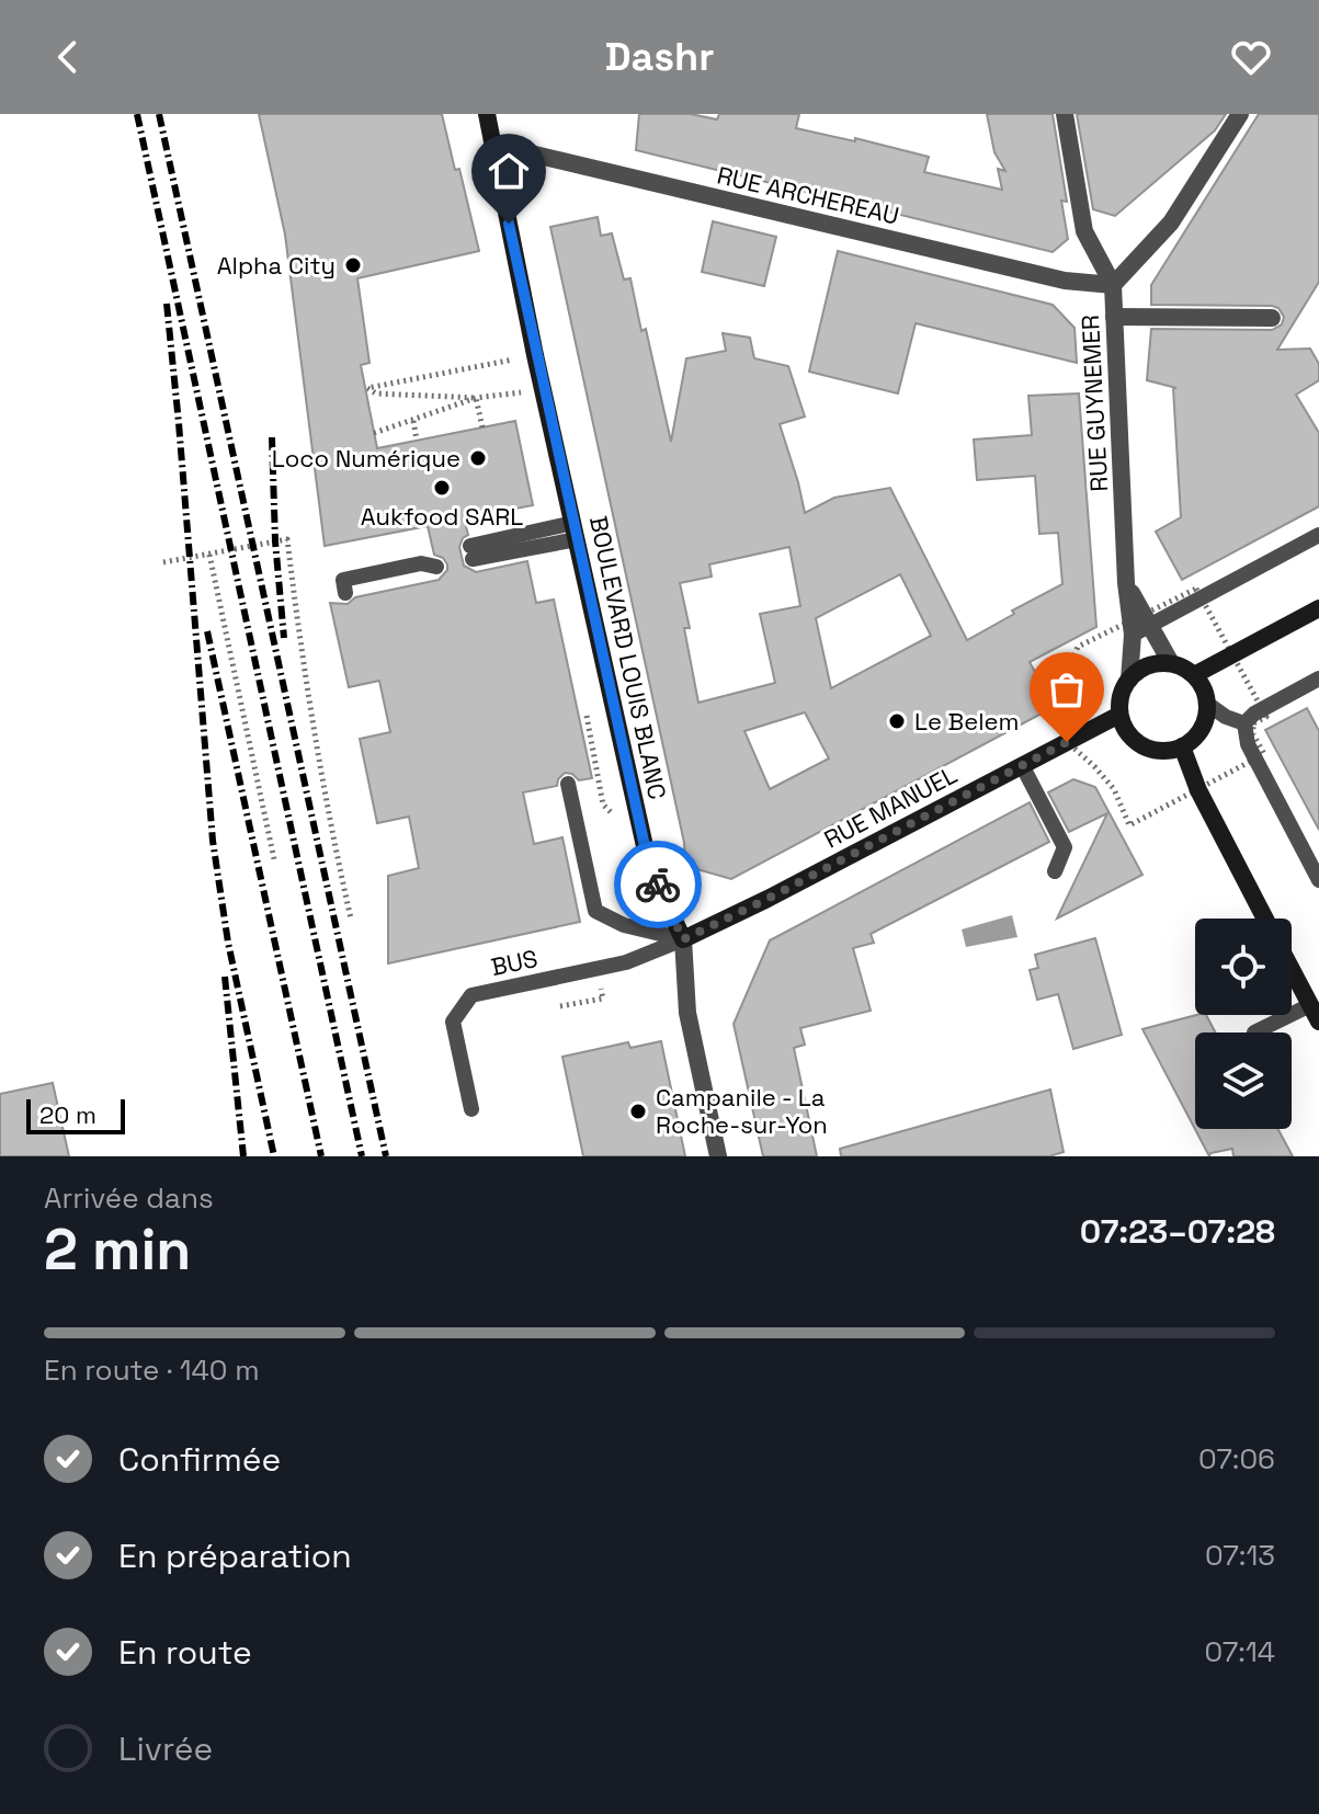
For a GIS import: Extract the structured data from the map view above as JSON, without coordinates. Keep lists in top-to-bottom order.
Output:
{
  "streets": {
    "street": [
      "RUE ARCHEREAU",
      "RUE GUYNEMER",
      "BOULEVARD LOUIS BLANC",
      "RUE MANUEL"
    ],
    "lane": ["BUS"]
  },
  "crossings": [
    ["RUE ARCHEREAU", "RUE GUYNEMER"],
    ["RUE ARCHEREAU", "BOULEVARD LOUIS BLANC"],
    ["RUE GUYNEMER", "RUE MANUEL"],
    ["BOULEVARD LOUIS BLANC", "RUE MANUEL"],
    ["BOULEVARD LOUIS BLANC", "BUS"],
    ["RUE MANUEL", "BUS"]
  ],
  "places": [
    "Alpha City",
    "Loco Numérique",
    "Aukfood SARL",
    "Le Belem",
    "Campanile - La Roche-sur-Yon"
  ],
  "scale_bar": "20 m",
  "page": {
    "header": "Dashr",
    "scale": "20 m",
    "heading": ["2 min", "Arrivée dans", "07:23–07:28"],
    "bar": "En route · 140 m",
    "list": [
      ["Confirmée", "07:06"],
      ["En préparation", "07:13"],
      ["En route", "07:14"],
      "Livrée"
    ]
  }
}
